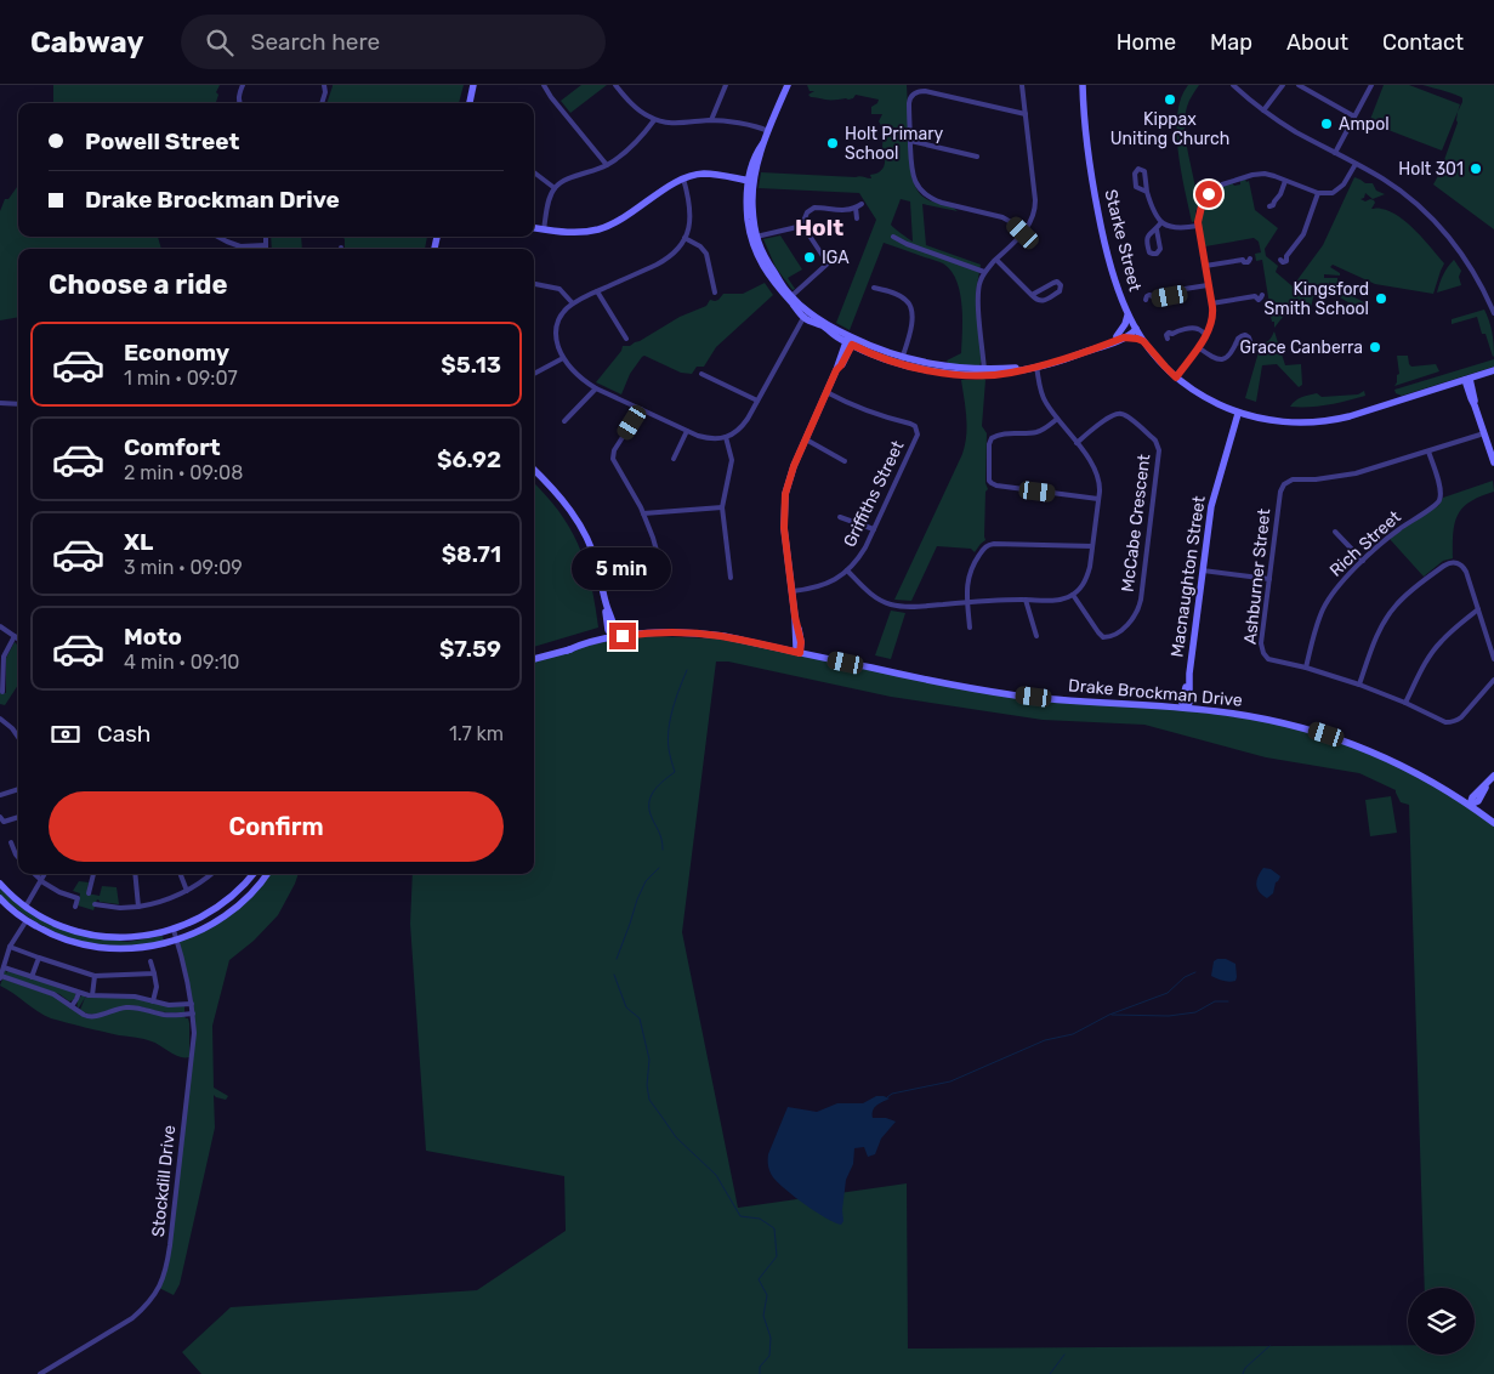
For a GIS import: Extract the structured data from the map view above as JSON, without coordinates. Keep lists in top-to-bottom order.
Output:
{
  "streets": {
    "street": [
      "Starke Street",
      "Griffiths Street",
      "McCabe Crescent",
      "Rich Street",
      "Macnaughton Street",
      "Ashburner Street",
      "Drake Brockman Drive",
      "Stockdill Drive"
    ]
  },
  "crossings": [
    ["Starke Street", "Macnaughton Street"],
    ["Rich Street", "Ashburner Street"],
    ["Macnaughton Street", "Drake Brockman Drive"]
  ],
  "districts": ["Holt"],
  "places": [
    "Kippax Uniting Church",
    "Ampol",
    "Holt Primary School",
    "Holt 301",
    "IGA",
    "Kingsford Smith School",
    "Grace Canberra"
  ],
  "page": {
    "header": "Cabway",
    "search": "Search here",
    "nav": [
      "Home",
      "Map",
      "About",
      "Contact"
    ],
    "banner": ["Powell Street", "Drake Brockman Drive"],
    "heading": "Choose a ride",
    "list": [
      {
        "name": "Economy",
        "note": "1 min · 09:07",
        "value": "$5.13"
      },
      {
        "name": "Comfort",
        "note": "2 min · 09:08",
        "value": "$6.92"
      },
      {
        "name": "XL",
        "note": "3 min · 09:09",
        "value": "$8.71"
      },
      {
        "name": "Moto",
        "note": "4 min · 09:10",
        "value": "$7.59"
      }
    ],
    "bubble": "5 min",
    "pay": ["Cash", "1.7 km"],
    "buttons": "Confirm"
  }
}
